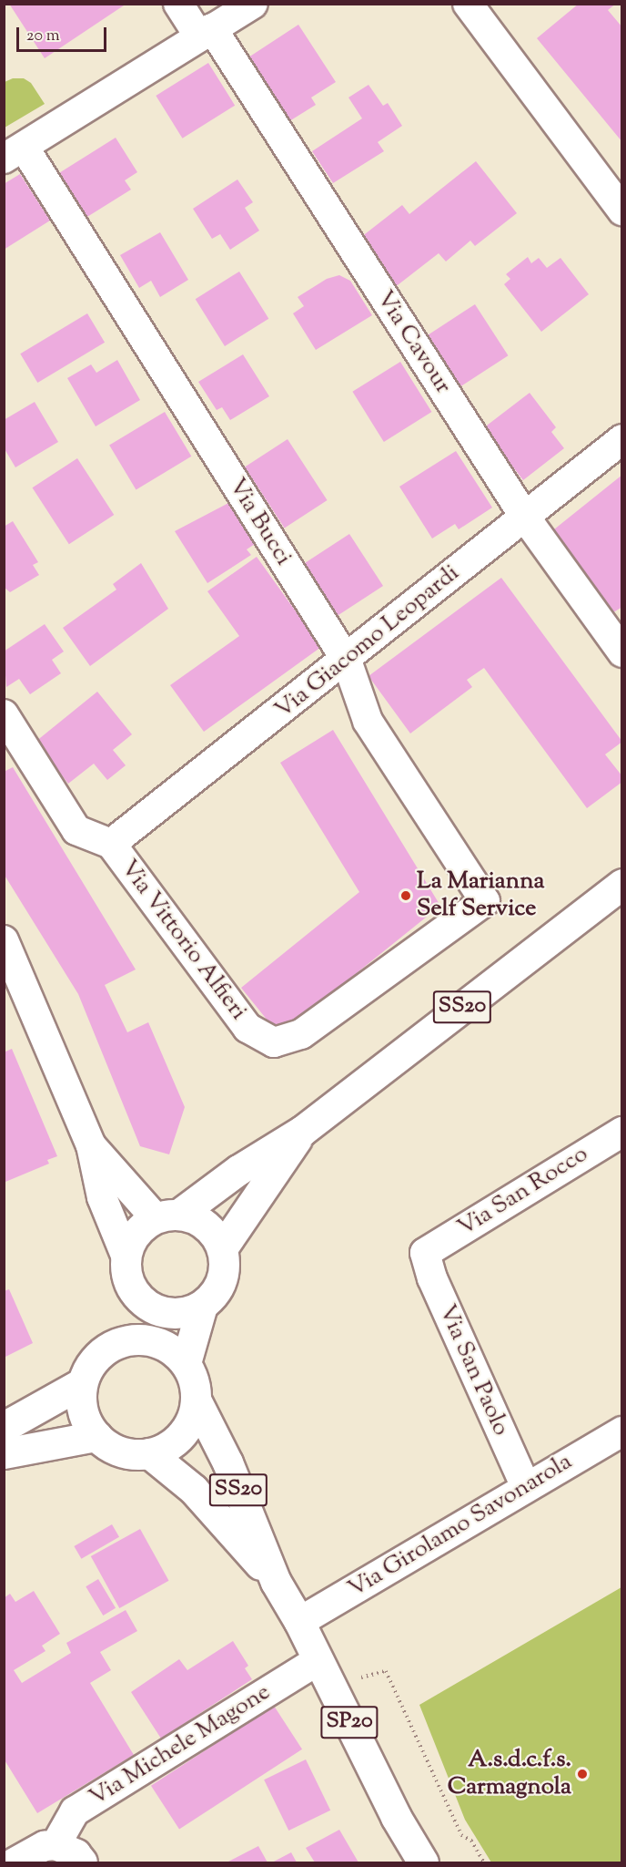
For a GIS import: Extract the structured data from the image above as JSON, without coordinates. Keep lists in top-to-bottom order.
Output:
{
  "streets": {
    "main road": ["SS20", "SP20"],
    "street": [
      "Via Cavour",
      "Via Bucci",
      "Via Giacomo Leopardi",
      "Via Vittorio Alfieri",
      "Via San Rocco",
      "Via San Paolo",
      "Via Girolamo Savonarola",
      "Via Michele Magone"
    ]
  },
  "crossings": [
    ["Via Cavour", "Via Giacomo Leopardi"],
    ["Via Bucci", "Via Giacomo Leopardi"],
    ["Via Bucci", "Via Vittorio Alfieri"],
    ["Via Giacomo Leopardi", "Via Vittorio Alfieri"],
    ["SS20", "SP20"],
    ["Via San Rocco", "Via San Paolo"],
    ["Via San Paolo", "Via Girolamo Savonarola"],
    ["Via Girolamo Savonarola", "SP20"],
    ["SP20", "Via Michele Magone"]
  ],
  "places": ["La Marianna Self Service", "A.s.d.c.f.s. Carmagnola"],
  "scale_bar": "20 m"
}
